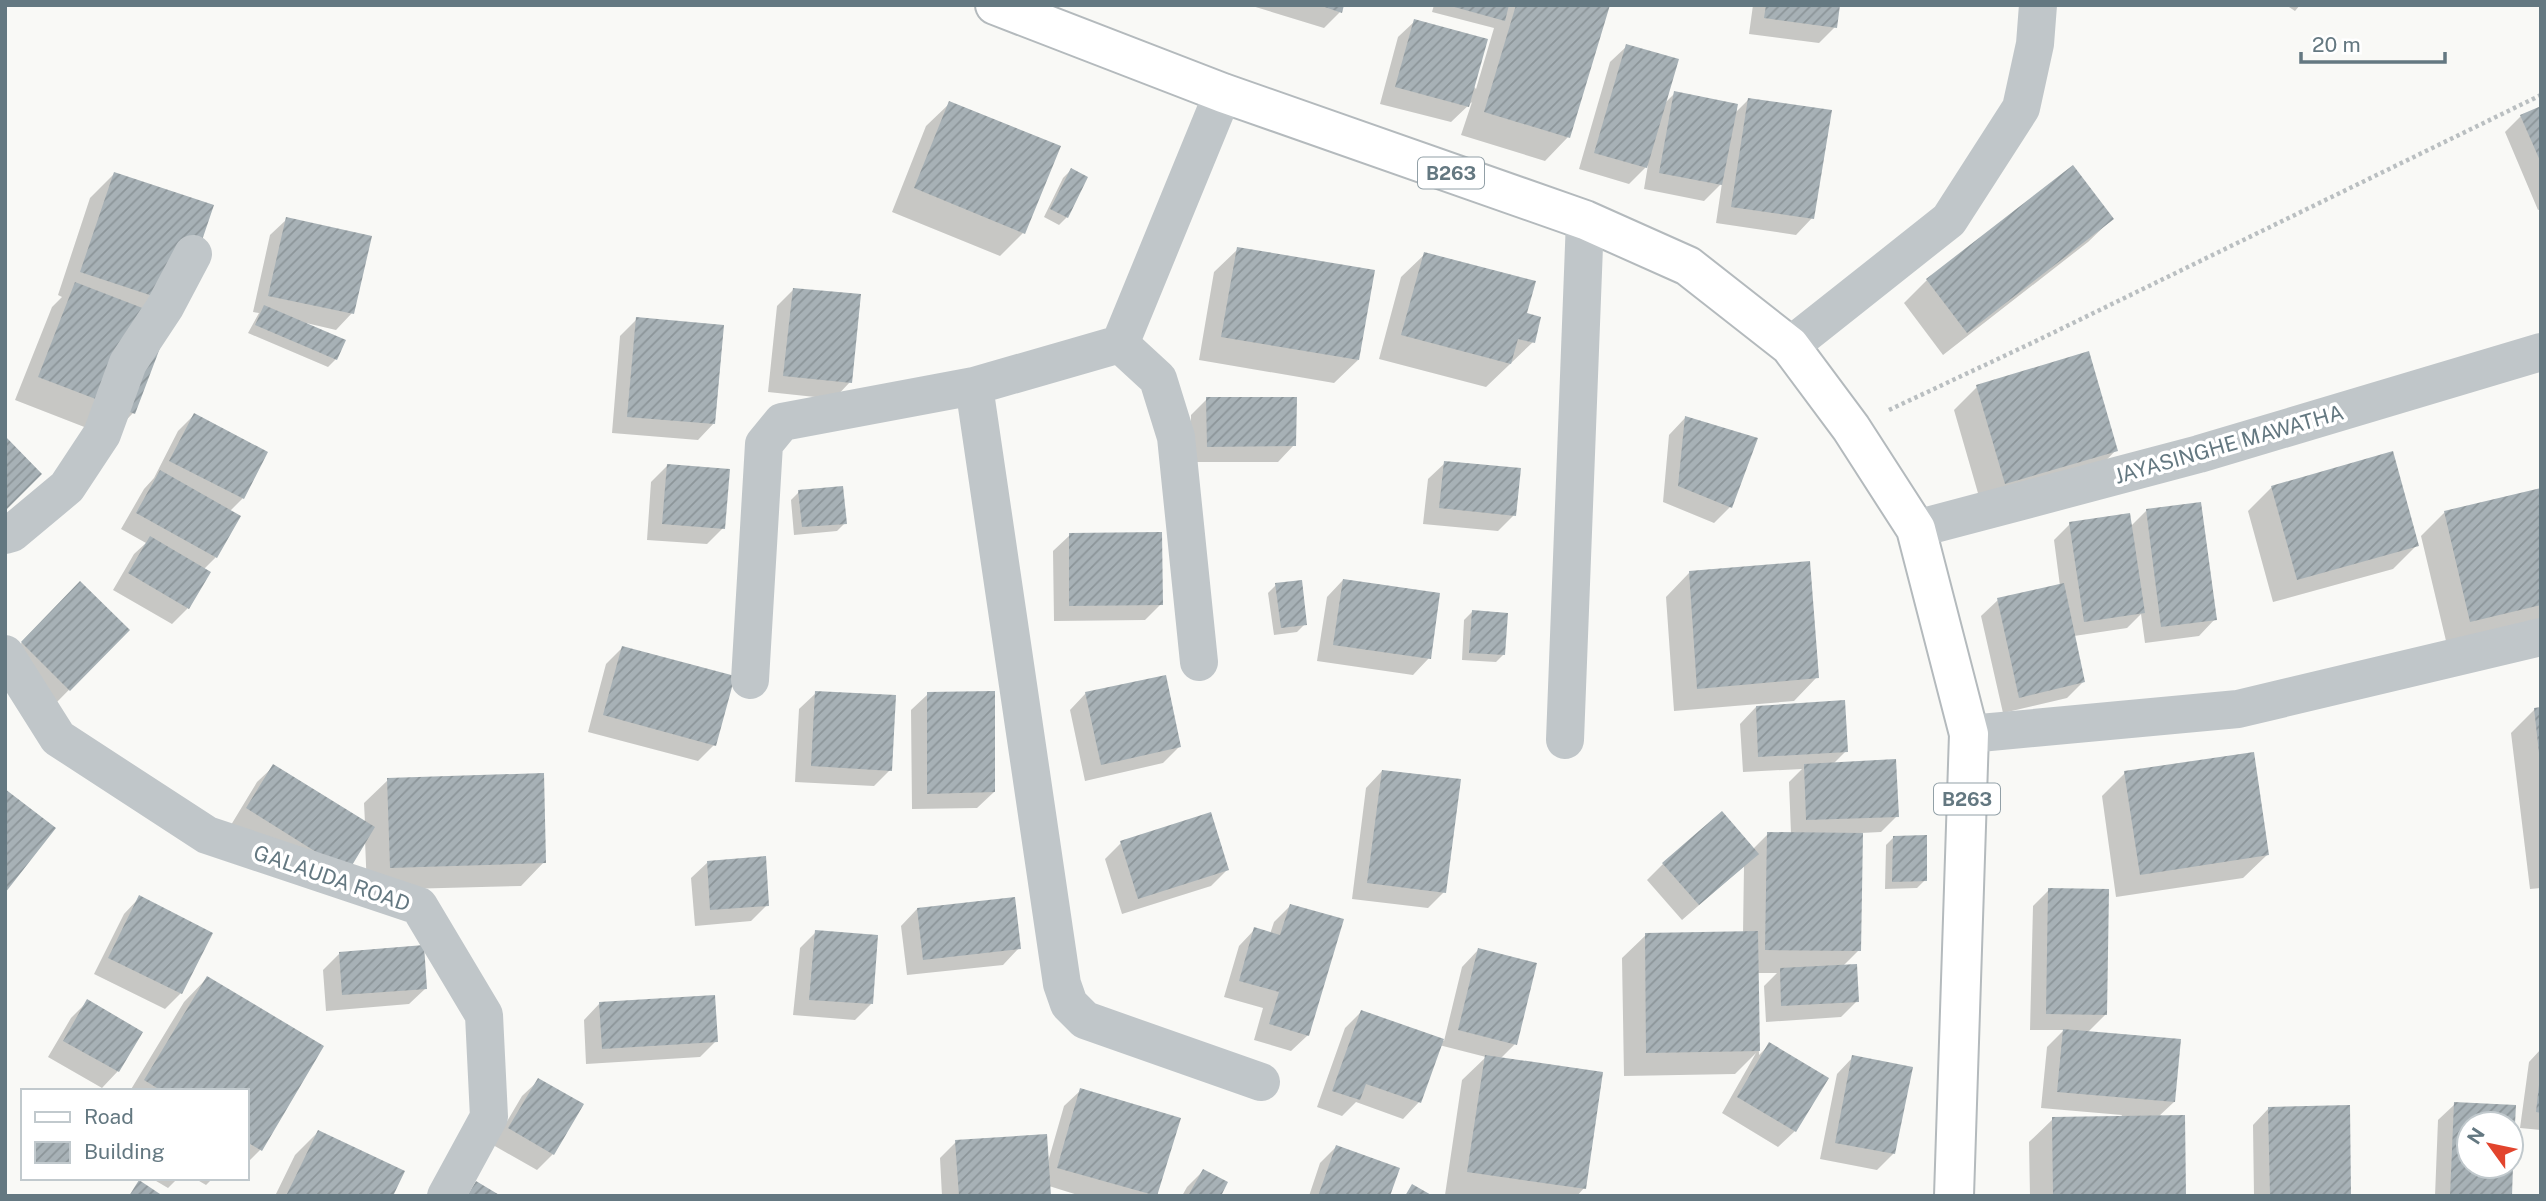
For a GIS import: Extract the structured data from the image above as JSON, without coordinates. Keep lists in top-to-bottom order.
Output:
{
  "streets": {
    "main road": ["B263"],
    "street": ["JAYASINGHE MAWATHA", "GALAUDA ROAD"]
  },
  "crossings": [
    ["B263", "JAYASINGHE MAWATHA"]
  ],
  "legend": ["Road", "Building"],
  "scale_bar": "20 m",
  "north": "top left"
}
